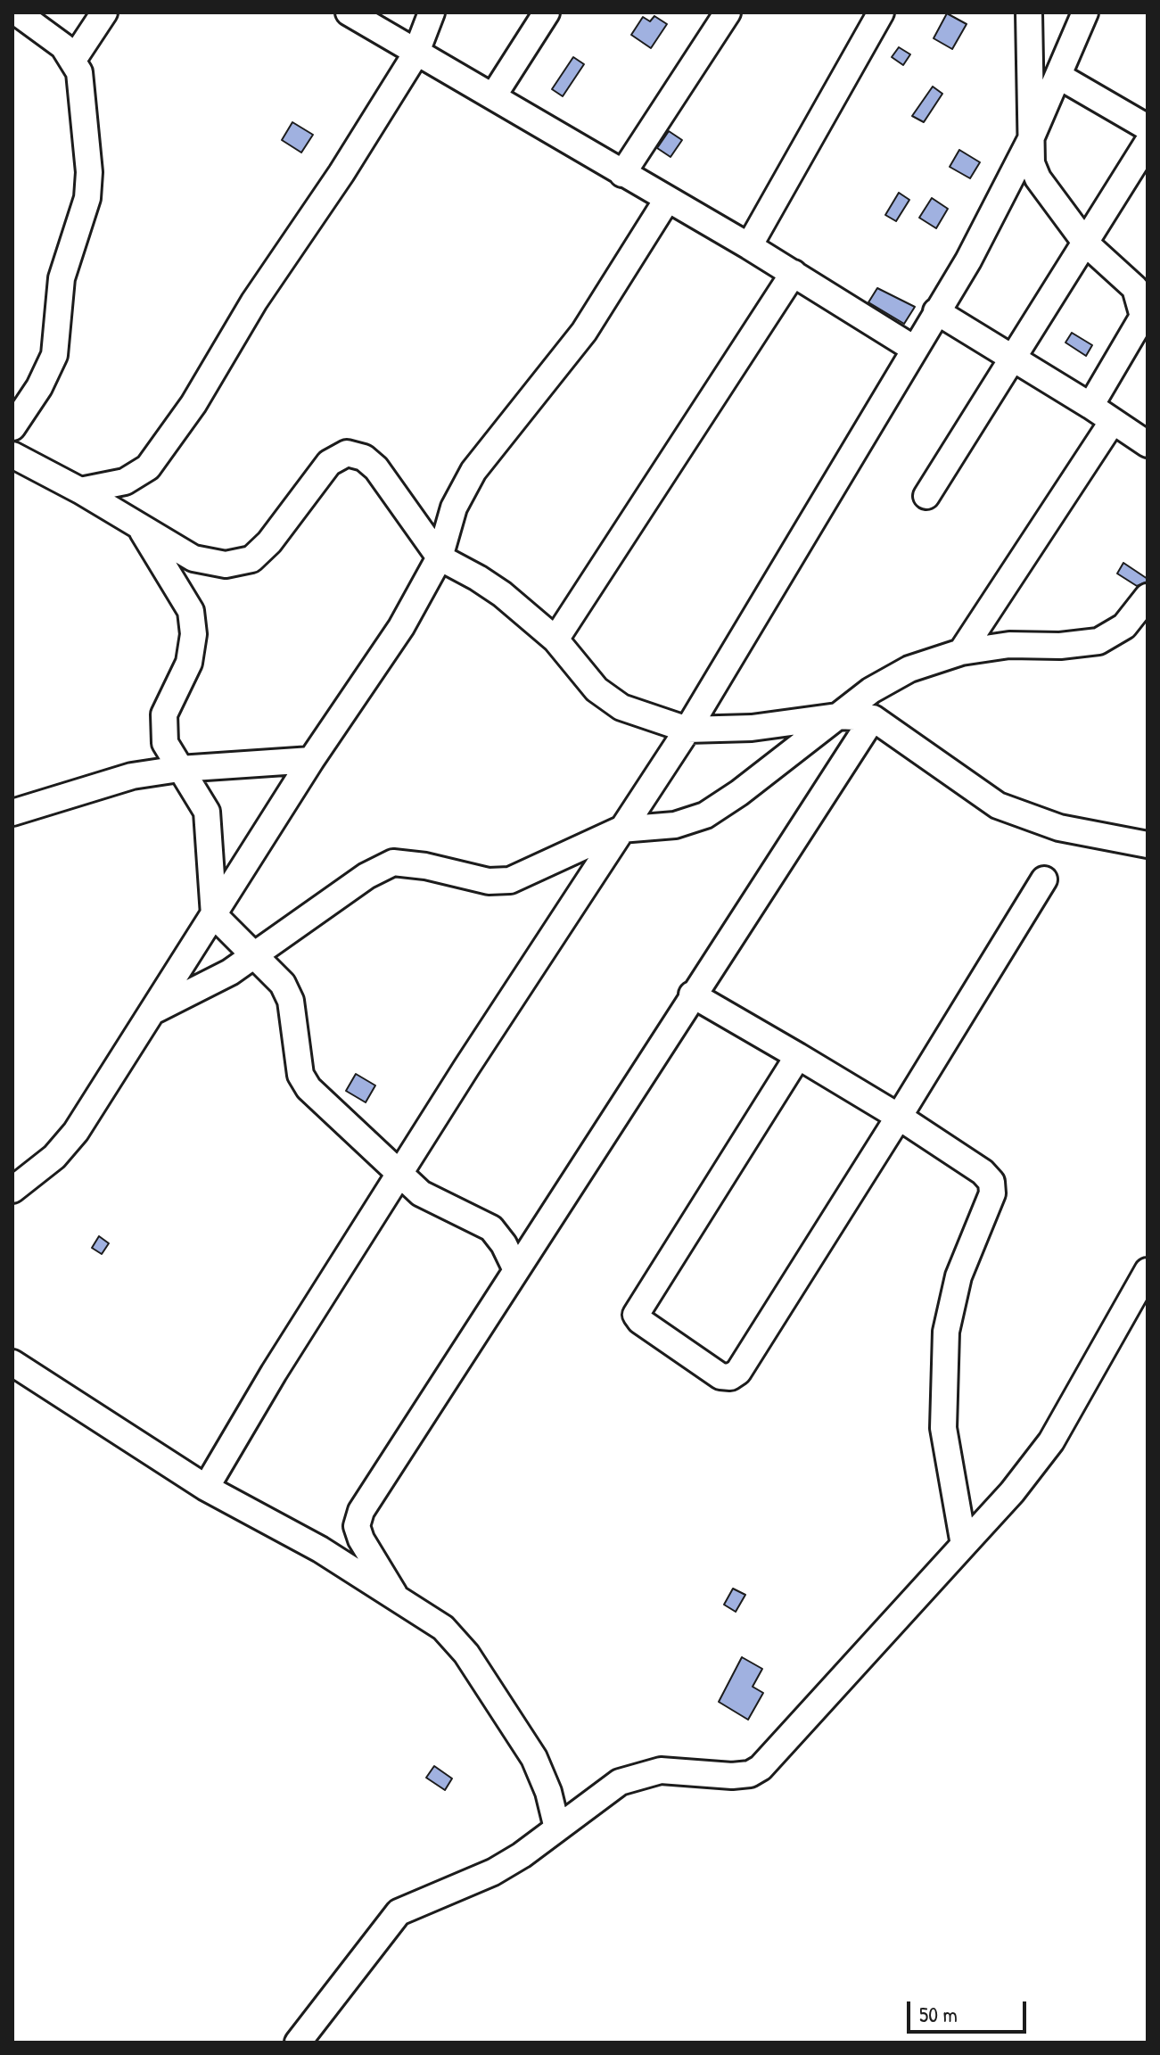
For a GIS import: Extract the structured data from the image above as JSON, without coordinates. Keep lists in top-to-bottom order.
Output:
{
  "scale_bar": "50 m"
}
